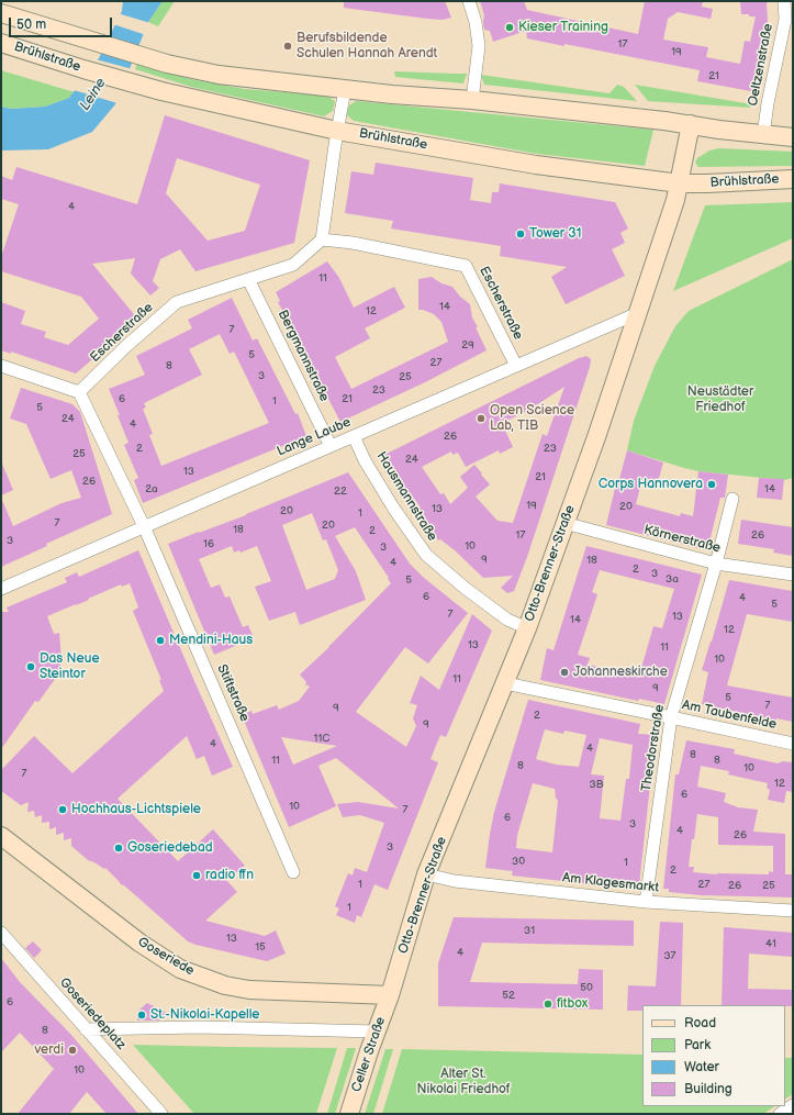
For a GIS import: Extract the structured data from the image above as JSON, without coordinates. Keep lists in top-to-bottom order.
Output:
{
  "streets": {
    "main road": [
      "Brühlstraße",
      "Otto-Brenner-Straße",
      "Goseriede",
      "Celler Straße"
    ],
    "street": [
      "Oeltzenstraße",
      "Escherstraße",
      "Bergmannstraße",
      "Lange Laube",
      "Hausmannstraße",
      "Körnerstraße",
      "Stiftstraße",
      "Am Taubenfelde",
      "Theodorstraße",
      "Am Klagesmarkt",
      "Goseriedeplatz"
    ]
  },
  "crossings": [
    ["Brühlstraße", "Otto-Brenner-Straße"],
    ["Escherstraße", "Bergmannstraße"],
    ["Escherstraße", "Lange Laube"],
    ["Bergmannstraße", "Lange Laube"],
    ["Lange Laube", "Hausmannstraße"],
    ["Lange Laube", "Otto-Brenner-Straße"],
    ["Lange Laube", "Stiftstraße"],
    ["Hausmannstraße", "Otto-Brenner-Straße"],
    ["Körnerstraße", "Otto-Brenner-Straße"],
    ["Körnerstraße", "Theodorstraße"],
    ["Otto-Brenner-Straße", "Am Taubenfelde"],
    ["Otto-Brenner-Straße", "Am Klagesmarkt"],
    ["Otto-Brenner-Straße", "Goseriede"],
    ["Otto-Brenner-Straße", "Celler Straße"],
    ["Am Taubenfelde", "Theodorstraße"],
    ["Theodorstraße", "Am Klagesmarkt"],
    ["Goseriede", "Celler Straße"]
  ],
  "water": ["Leine"],
  "parks": ["Neustädter Friedhof", "Alter St. Nikolai Friedhof"],
  "places": [
    "Kieser Training",
    "Berufsbildende Schulen Hannah Arendt",
    "Tower 31",
    "Open Science Lab, TIB",
    "Corps Hannovera",
    "Mendini-Haus",
    "Das Neue Steintor",
    "Johanneskirche",
    "Hochhaus-Lichtspiele",
    "Goseriedebad",
    "radio ffn",
    "fitbox",
    "St.-Nikolai-Kapelle",
    "verdi"
  ],
  "house_numbers": [
    "17",
    "19",
    "21",
    "4",
    "11",
    "14",
    "12",
    "7",
    "29",
    "5",
    "27",
    "8",
    "3",
    "25",
    "23",
    "6",
    "21",
    "1",
    "5",
    "24",
    "4",
    "26",
    "2",
    "23",
    "25",
    "24",
    "13",
    "21",
    "26",
    "2a",
    "14",
    "22",
    "19",
    "20",
    "13",
    "20",
    "1",
    "7",
    "20",
    "18",
    "2",
    "17",
    "26",
    "3",
    "16",
    "10",
    "3",
    "9",
    "18",
    "4",
    "2",
    "3",
    "3a",
    "5",
    "6",
    "4",
    "5",
    "7",
    "13",
    "14",
    "12",
    "13",
    "11",
    "10",
    "11",
    "9",
    "5",
    "7",
    "9",
    "2",
    "9",
    "11C",
    "4",
    "4",
    "8",
    "11",
    "8",
    "8",
    "10",
    "7",
    "12",
    "3B",
    "6",
    "10",
    "7",
    "6",
    "3",
    "4",
    "26",
    "3",
    "30",
    "1",
    "2",
    "1",
    "27",
    "26",
    "25",
    "1",
    "31",
    "13",
    "41",
    "15",
    "4",
    "37",
    "50",
    "52",
    "6",
    "8",
    "10"
  ],
  "legend": [
    "Road",
    "Park",
    "Water",
    "Building"
  ],
  "scale_bar": "50 m"
}
